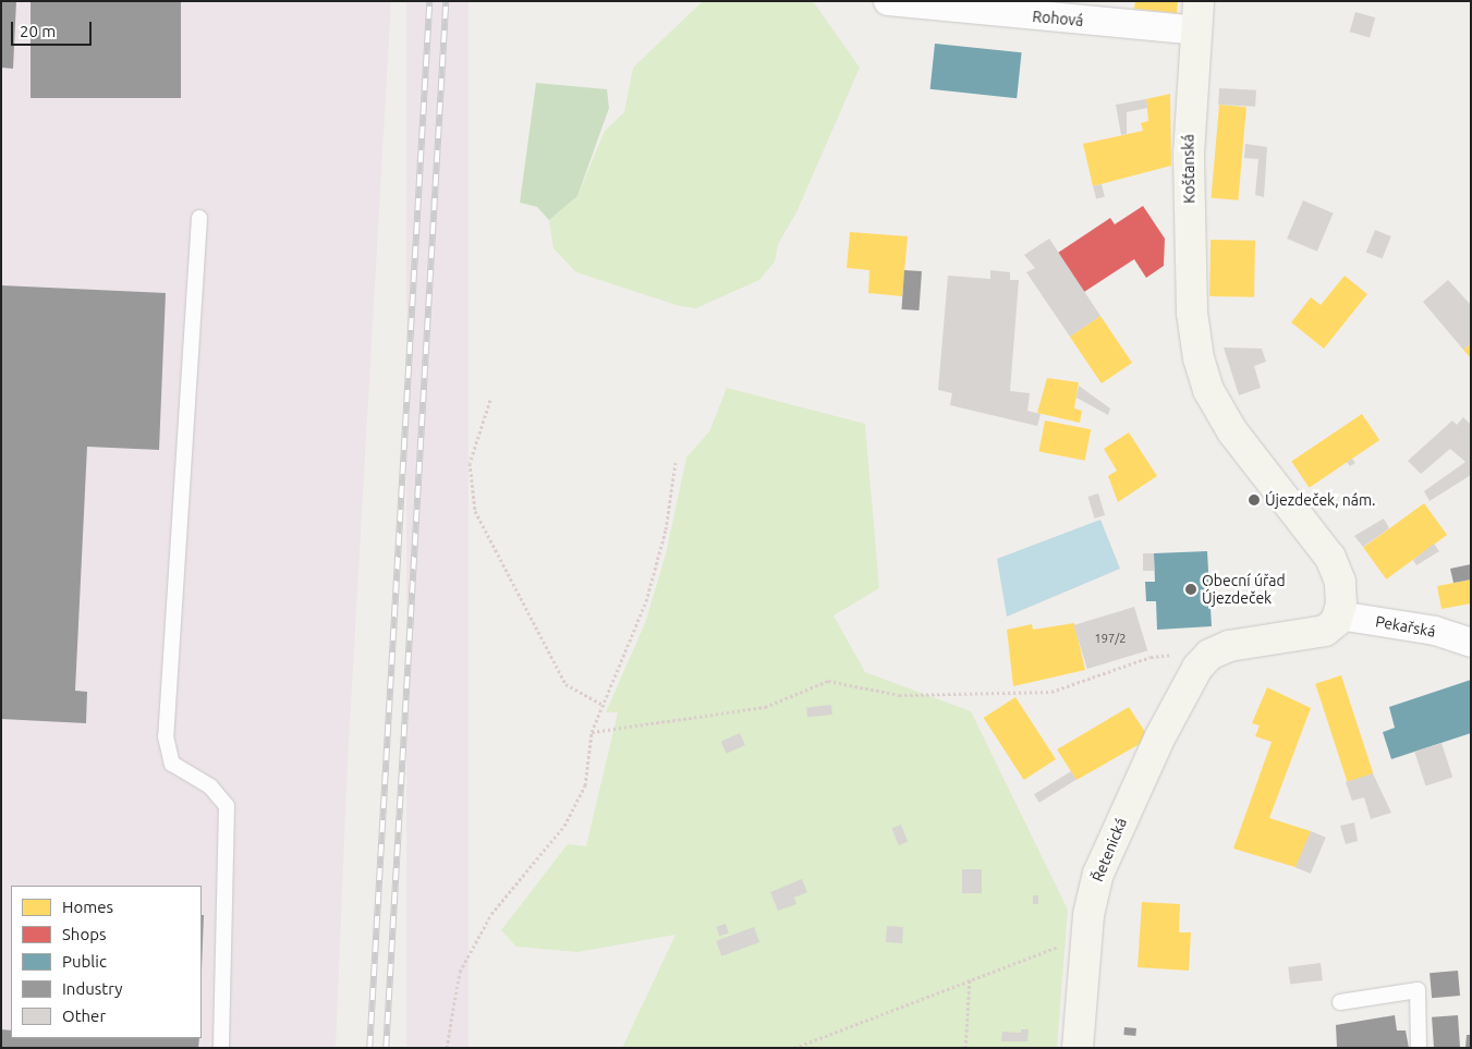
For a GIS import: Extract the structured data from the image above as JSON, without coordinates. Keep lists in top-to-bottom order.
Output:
{
  "streets": {
    "street": [
      "Rohová",
      "Košťanská",
      "Pekařská",
      "Řetenická"
    ]
  },
  "crossings": [
    ["Rohová", "Košťanská"],
    ["Košťanská", "Pekařská"]
  ],
  "places": ["Újezdeček, nám.", "Obecní úřad Újezdeček"],
  "house_numbers": ["197/2"],
  "legend": [
    "Homes",
    "Shops",
    "Public",
    "Industry",
    "Other"
  ],
  "scale_bar": "20 m"
}
